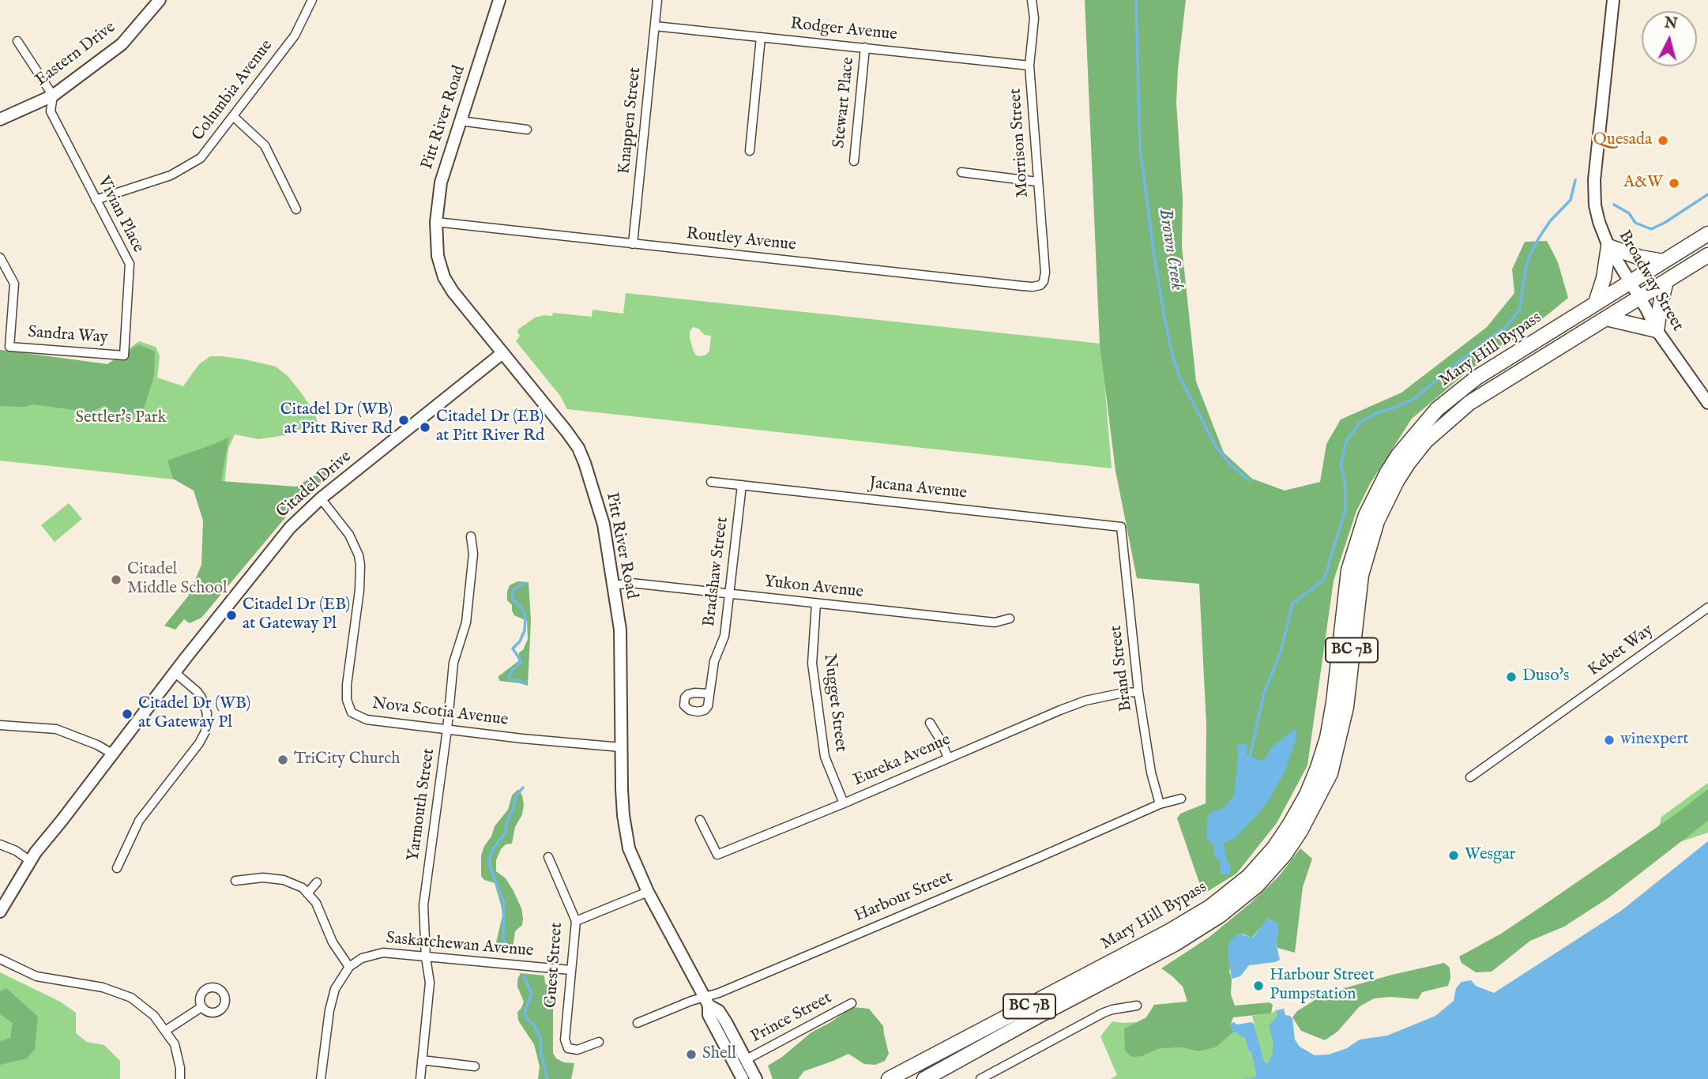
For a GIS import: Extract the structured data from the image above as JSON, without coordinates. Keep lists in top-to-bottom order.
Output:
{
  "streets": {
    "highway": ["Mary Hill Bypass", "BC 7B"],
    "main road": [
      "Eastern Drive",
      "Pitt River Road",
      "Broadway Street",
      "Citadel Drive"
    ],
    "street": [
      "Rodger Avenue",
      "Columbia Avenue",
      "Stewart Place",
      "Knappen Street",
      "Morrison Street",
      "Vivian Place",
      "Routley Avenue",
      "Sandra Way",
      "Jacana Avenue",
      "Bradshaw Street",
      "Yukon Avenue",
      "Kebet Way",
      "Brand Street",
      "Nugget Street",
      "Nova Scotia Avenue",
      "Eureka Avenue",
      "Yarmouth Street",
      "Harbour Street",
      "Saskatchewan Avenue",
      "Guest Street",
      "Prince Street"
    ]
  },
  "crossings": [
    ["Rodger Avenue", "Stewart Place"],
    ["Rodger Avenue", "Knappen Street"],
    ["Rodger Avenue", "Morrison Street"],
    ["Eastern Drive", "Vivian Place"],
    ["Columbia Avenue", "Vivian Place"],
    ["Pitt River Road", "Routley Avenue"],
    ["Pitt River Road", "Citadel Drive"],
    ["Pitt River Road", "Yukon Avenue"],
    ["Pitt River Road", "Nova Scotia Avenue"],
    ["Pitt River Road", "Harbour Street"],
    ["Pitt River Road", "Prince Street"],
    ["Knappen Street", "Routley Avenue"],
    ["Morrison Street", "Routley Avenue"],
    ["Vivian Place", "Sandra Way"],
    ["Broadway Street", "Mary Hill Bypass"],
    ["Citadel Drive", "Nova Scotia Avenue"],
    ["Jacana Avenue", "Bradshaw Street"],
    ["Jacana Avenue", "Brand Street"],
    ["Bradshaw Street", "Yukon Avenue"],
    ["Yukon Avenue", "Nugget Street"],
    ["Brand Street", "Eureka Avenue"],
    ["Brand Street", "Harbour Street"],
    ["Nugget Street", "Eureka Avenue"],
    ["Nova Scotia Avenue", "Yarmouth Street"],
    ["Yarmouth Street", "Saskatchewan Avenue"],
    ["Saskatchewan Avenue", "Guest Street"]
  ],
  "water": ["Brown Creek"],
  "parks": ["Settler's Park"],
  "places": [
    "Quesada",
    "A&W",
    "Citadel Dr (WB) at Pitt River Rd",
    "Citadel Dr (EB) at Pitt River Rd",
    "Citadel Middle School",
    "Citadel Dr (EB) at Gateway Pl",
    "Duso's",
    "Citadel Dr (WB) at Gateway Pl",
    "winexpert",
    "TriCity Church",
    "Wesgar",
    "Harbour Street Pumpstation",
    "Shell"
  ],
  "north": "top"
}
